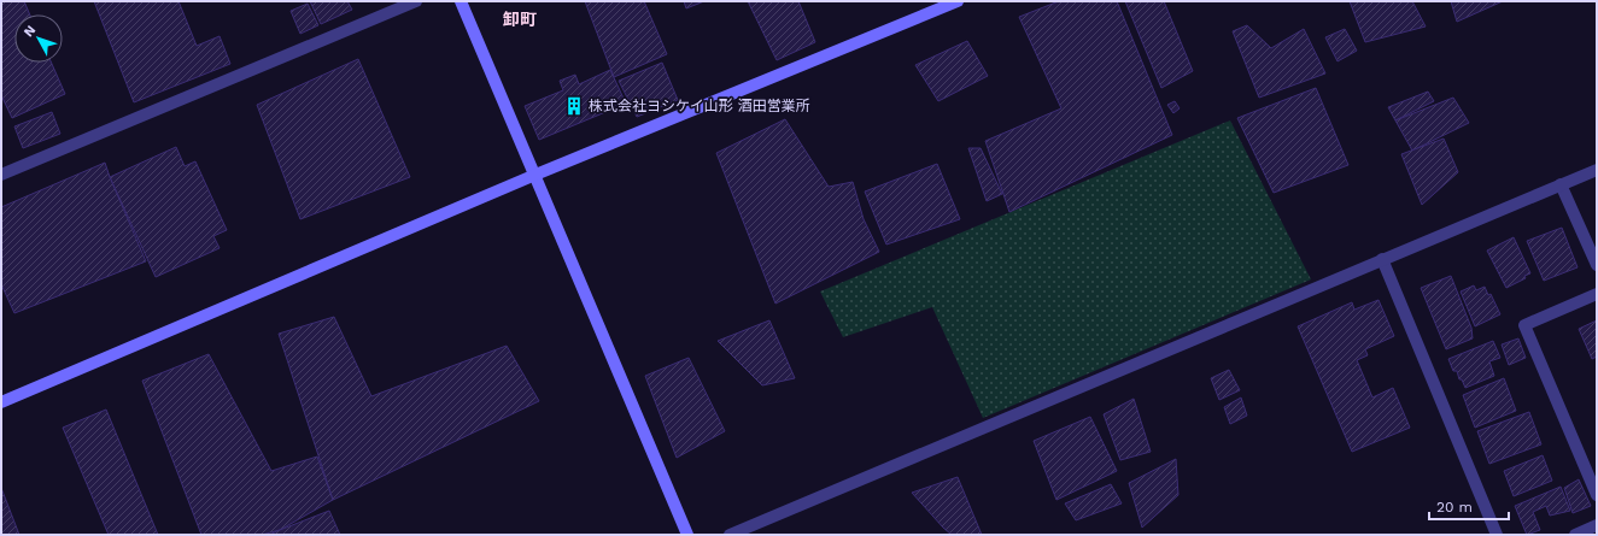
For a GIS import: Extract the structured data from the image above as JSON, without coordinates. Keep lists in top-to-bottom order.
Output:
{
  "districts": ["卸町"],
  "places": {
    "building": ["株式会社ヨシケイ山形 酒田営業所"]
  },
  "scale_bar": "20 m",
  "north": "top left"
}
